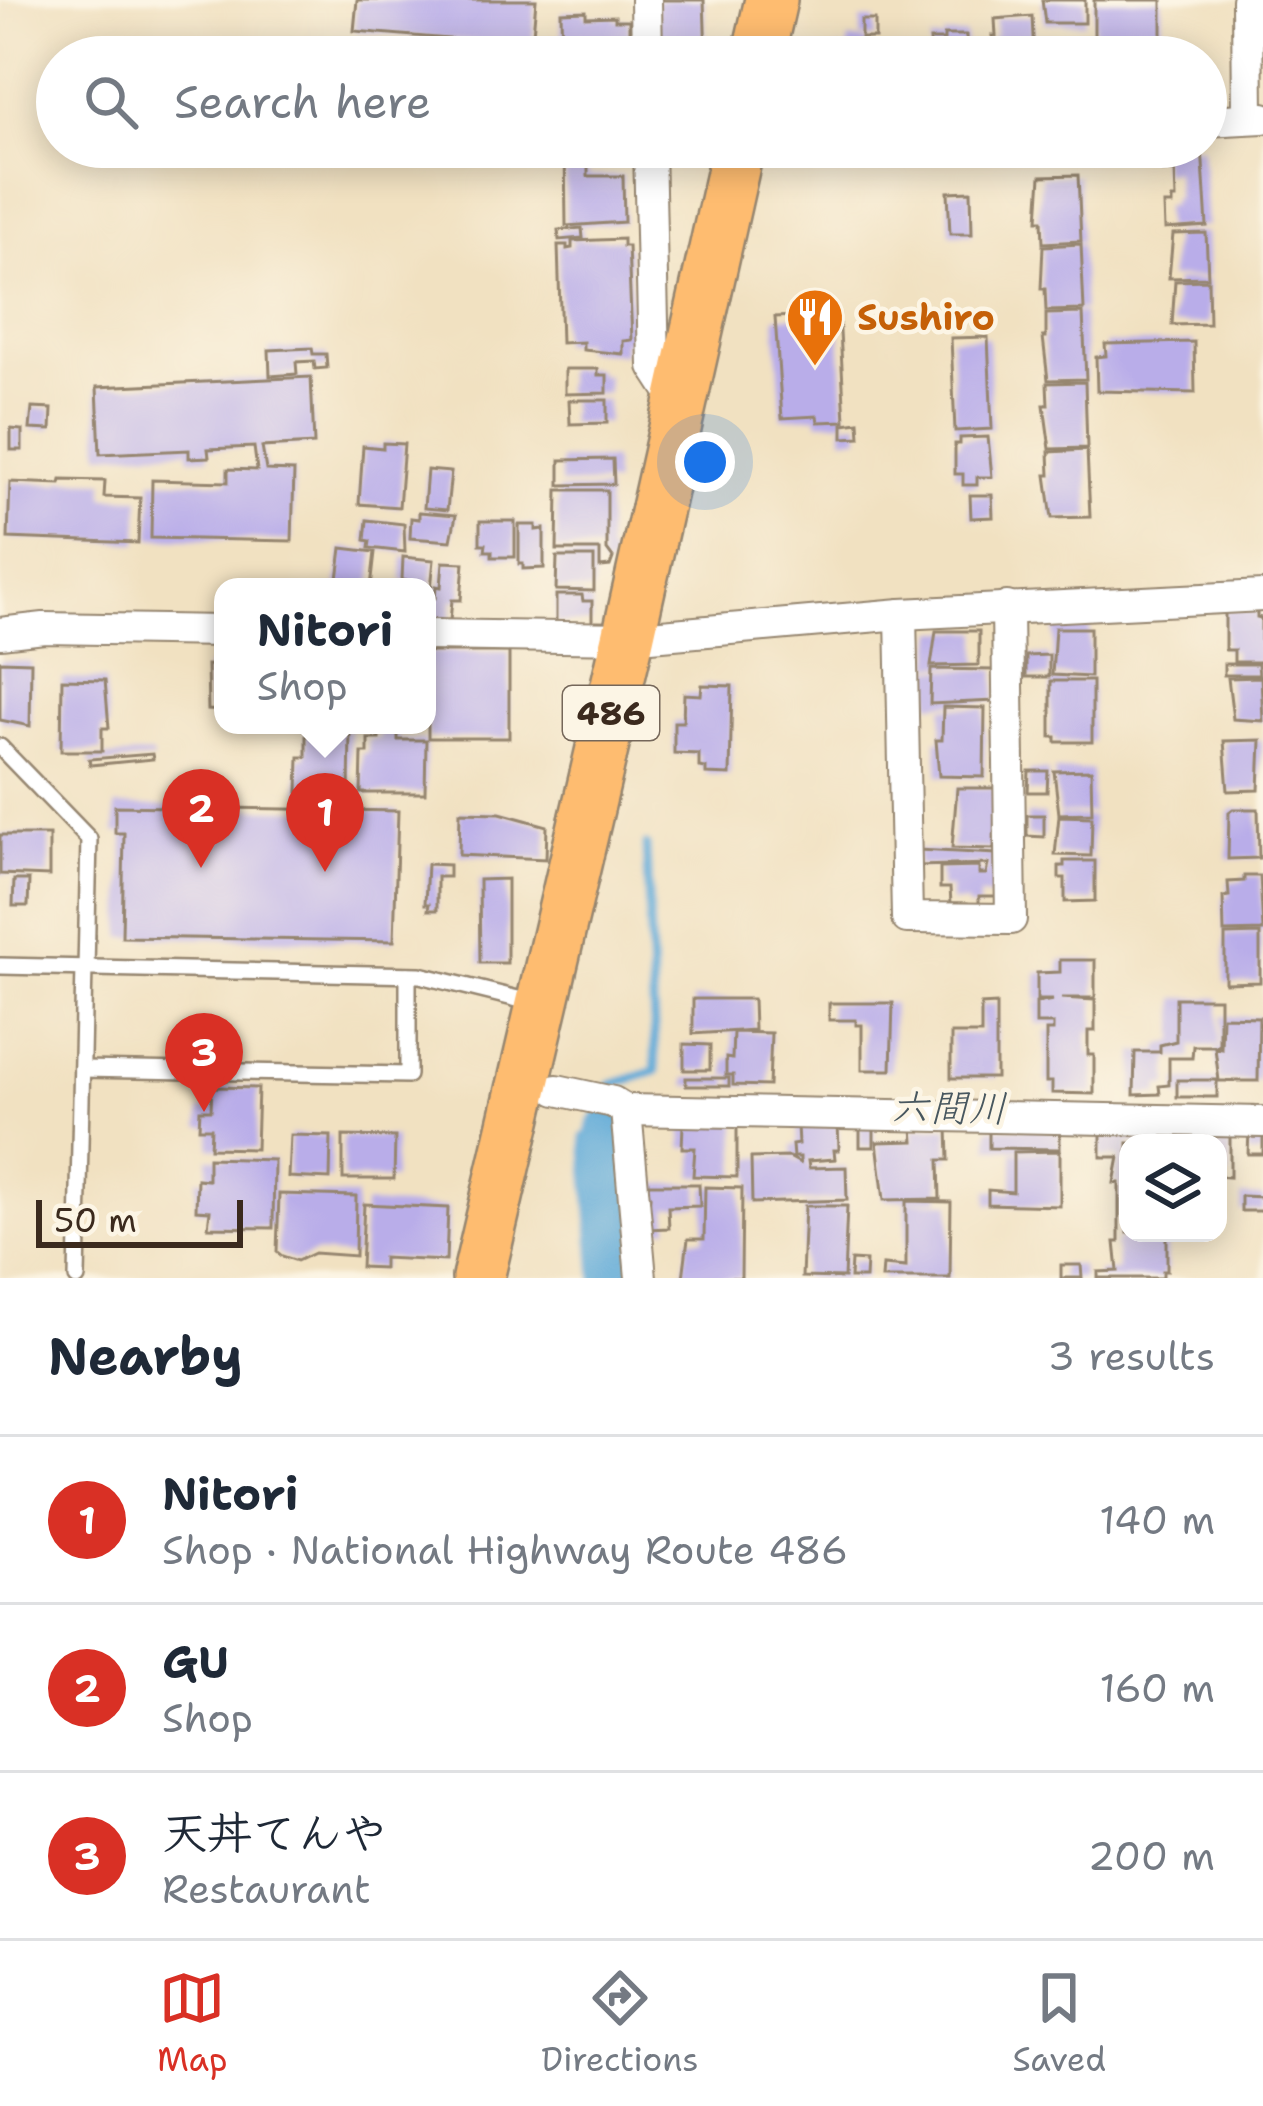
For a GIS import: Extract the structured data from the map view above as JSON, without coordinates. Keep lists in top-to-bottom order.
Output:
{
  "streets": {
    "highway": ["486"]
  },
  "water": ["六間川"],
  "places": {
    "restaurant": ["Sushiro"]
  },
  "scale_bar": "50 m",
  "page": {
    "search": "Search here",
    "popup": ["Nitori", "Shop"],
    "pins": ["2", "1", "3"],
    "scale": "50 m",
    "heading": ["Nearby", "3 results"],
    "list": [
      {
        "mark": "1",
        "name": "Nitori",
        "note": "Shop · National Highway Route 486",
        "value": "140 m"
      },
      {
        "mark": "2",
        "name": "GU",
        "note": "Shop",
        "value": "160 m"
      },
      {
        "mark": "3",
        "name": "天丼てんや",
        "note": "Restaurant",
        "value": "200 m"
      }
    ],
    "nav": ["Map", "Directions", "Saved"]
  }
}
